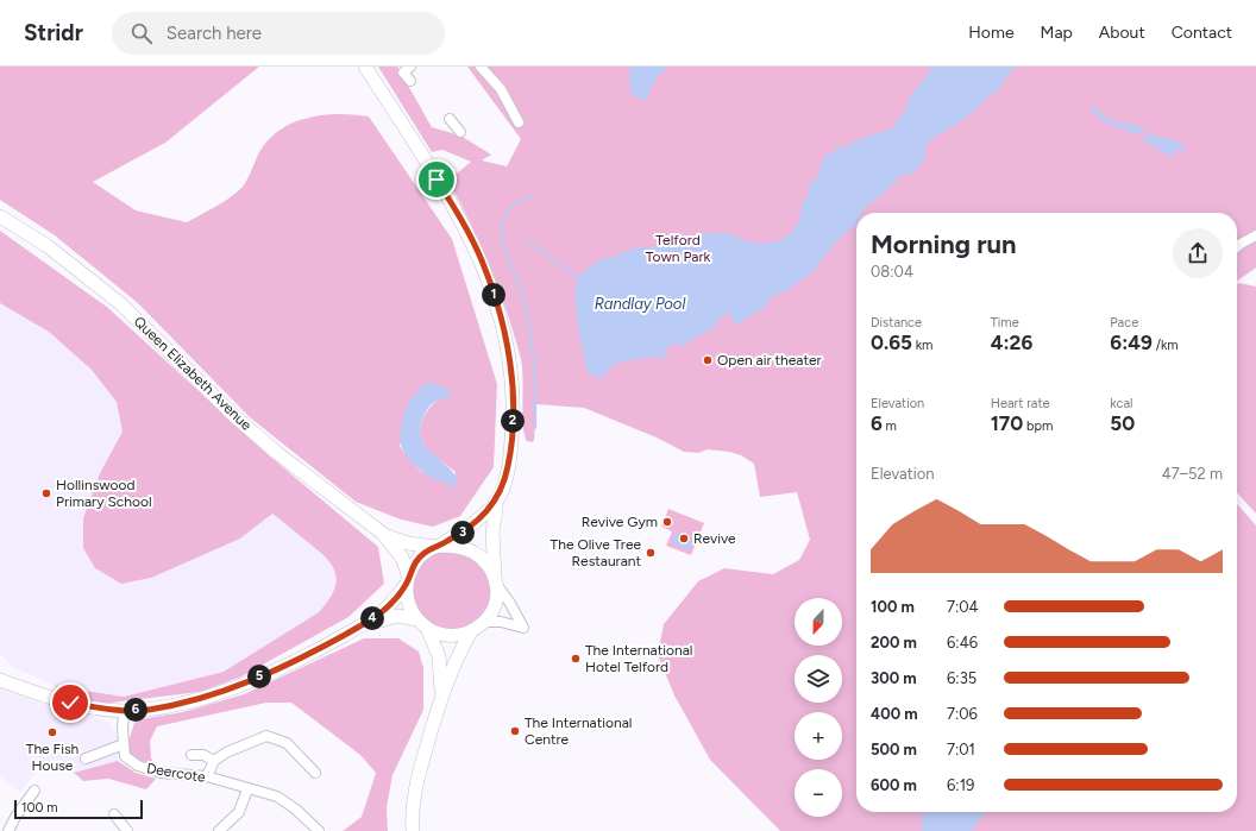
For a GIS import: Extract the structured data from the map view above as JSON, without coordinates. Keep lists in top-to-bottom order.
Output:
{
  "streets": {
    "street": ["Queen Elizabeth Avenue", "Deercote"]
  },
  "water": ["Randlay Pool"],
  "parks": ["Telford Town Park"],
  "places": [
    "Open air theater",
    "Hollinswood Primary School",
    "Revive Gym",
    "Revive",
    "The Olive Tree Restaurant",
    "The International Hotel Telford",
    "The International Centre",
    "The Fish House"
  ],
  "scale_bar": "100 m",
  "north": "bottom",
  "page": {
    "header": "Stridr",
    "search": "Search here",
    "nav": [
      "Home",
      "Map",
      "About",
      "Contact"
    ],
    "heading": ["Morning run", "08:04"],
    "pins": [
      "1",
      "2",
      "3",
      "4",
      "5",
      "6"
    ],
    "stats": [
      ["Distance", "0.65 km"],
      ["Time", "4:26"],
      ["Pace", "6:49 /km"],
      ["Elevation", "6 m"],
      ["Heart rate", "170 bpm"],
      ["kcal", "50"]
    ],
    "chart": ["Elevation", "47–52 m"],
    "list": [
      {
        "name": "100 m",
        "note": "7:04"
      },
      {
        "name": "200 m",
        "note": "6:46"
      },
      {
        "name": "300 m",
        "note": "6:35"
      },
      {
        "name": "400 m",
        "note": "7:06"
      },
      {
        "name": "500 m",
        "note": "7:01"
      },
      {
        "name": "600 m",
        "note": "6:19"
      }
    ],
    "map_buttons": ["+", "−"],
    "scale": "100 m"
  }
}
